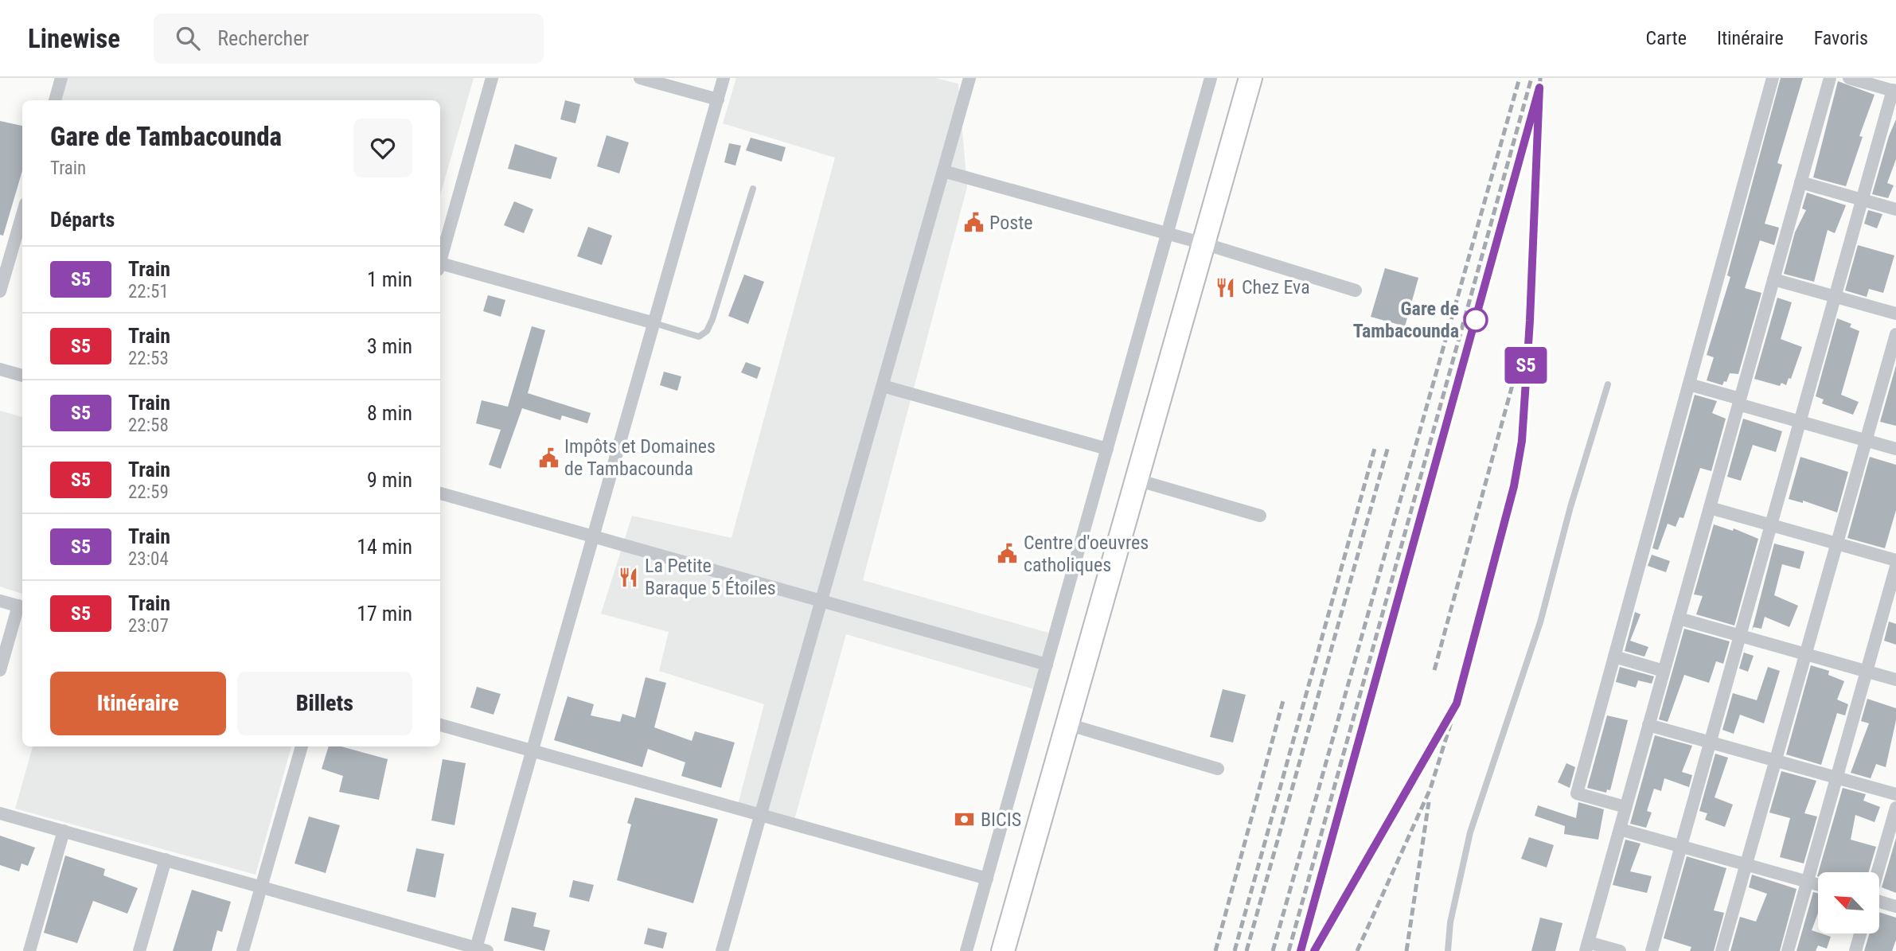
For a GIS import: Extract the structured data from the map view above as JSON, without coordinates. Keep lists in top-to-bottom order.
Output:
{
  "places": {
    "public building": ["Poste", "Impôts et Domaines de Tambacounda", "Centre d'oeuvres catholiques"],
    "restaurant": ["Chez Eva", "La Petite Baraque 5 Étoiles"],
    "other": ["Gare de Tambacounda"],
    "bank": ["BICIS"]
  },
  "north": "top left",
  "page": {
    "header": "Linewise",
    "search": "Rechercher",
    "nav": ["Carte", "Itinéraire", "Favoris"],
    "on_map": "S5",
    "heading": [
      ["Gare de Tambacounda", "Train"],
      "Départs"
    ],
    "list": [
      {
        "mark": "S5",
        "name": "Train",
        "note": "22:51",
        "value": "1 min"
      },
      {
        "mark": "S5",
        "name": "Train",
        "note": "22:53",
        "value": "3 min"
      },
      {
        "mark": "S5",
        "name": "Train",
        "note": "22:58",
        "value": "8 min"
      },
      {
        "mark": "S5",
        "name": "Train",
        "note": "22:59",
        "value": "9 min"
      },
      {
        "mark": "S5",
        "name": "Train",
        "note": "23:04",
        "value": "14 min"
      },
      {
        "mark": "S5",
        "name": "Train",
        "note": "23:07",
        "value": "17 min"
      }
    ],
    "buttons": ["Itinéraire", "Billets"]
  }
}
